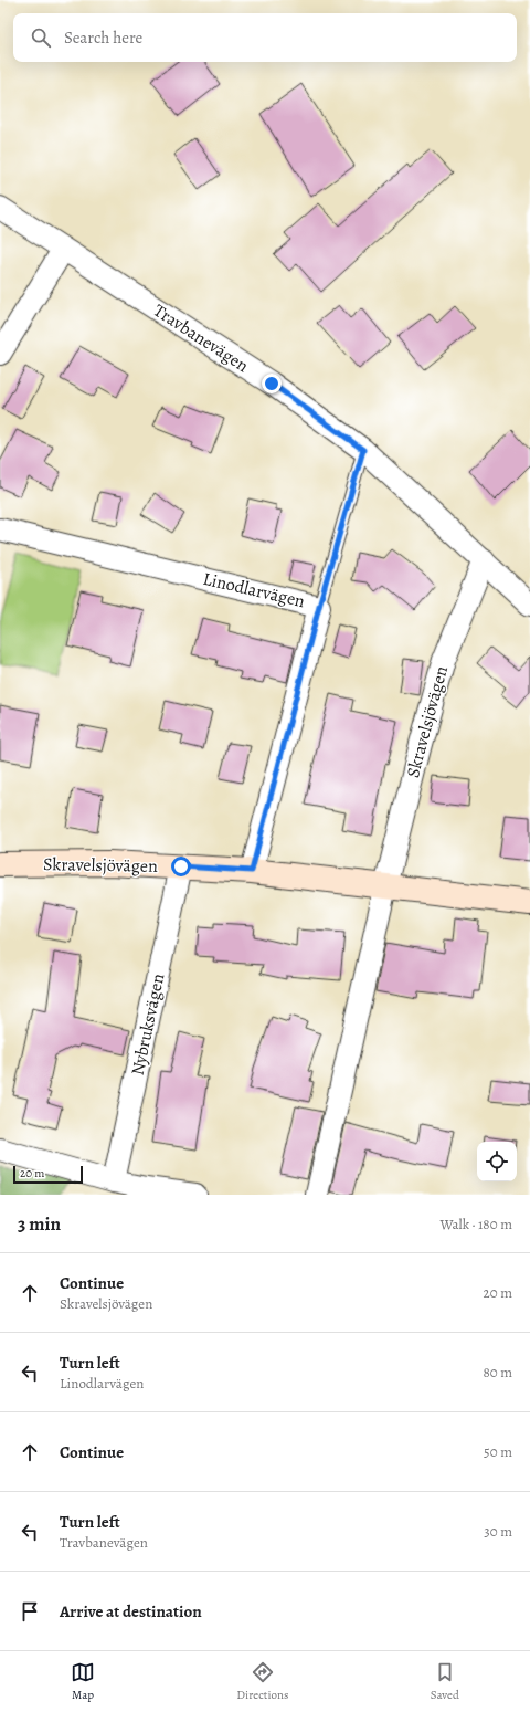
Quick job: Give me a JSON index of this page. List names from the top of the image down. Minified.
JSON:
{"streets":{"street":["Travbanevägen","Linodlarvägen","Skravelsjövägen","Nybruksvägen"]},"crossings":[["Travbanevägen","Skravelsjövägen"],["Linodlarvägen","Skravelsjövägen"],["Skravelsjövägen","Nybruksvägen"]],"scale_bar":"20 m","page":{"search":"Search here","scale":"20 m","heading":["3 min","Walk · 180 m"],"list":[["Continue","Skravelsjövägen","20 m"],["Turn left","Linodlarvägen","80 m"],["Continue","50 m"],["Turn left","Travbanevägen","30 m"],"Arrive at destination"],"nav":["Map","Directions","Saved"]}}
